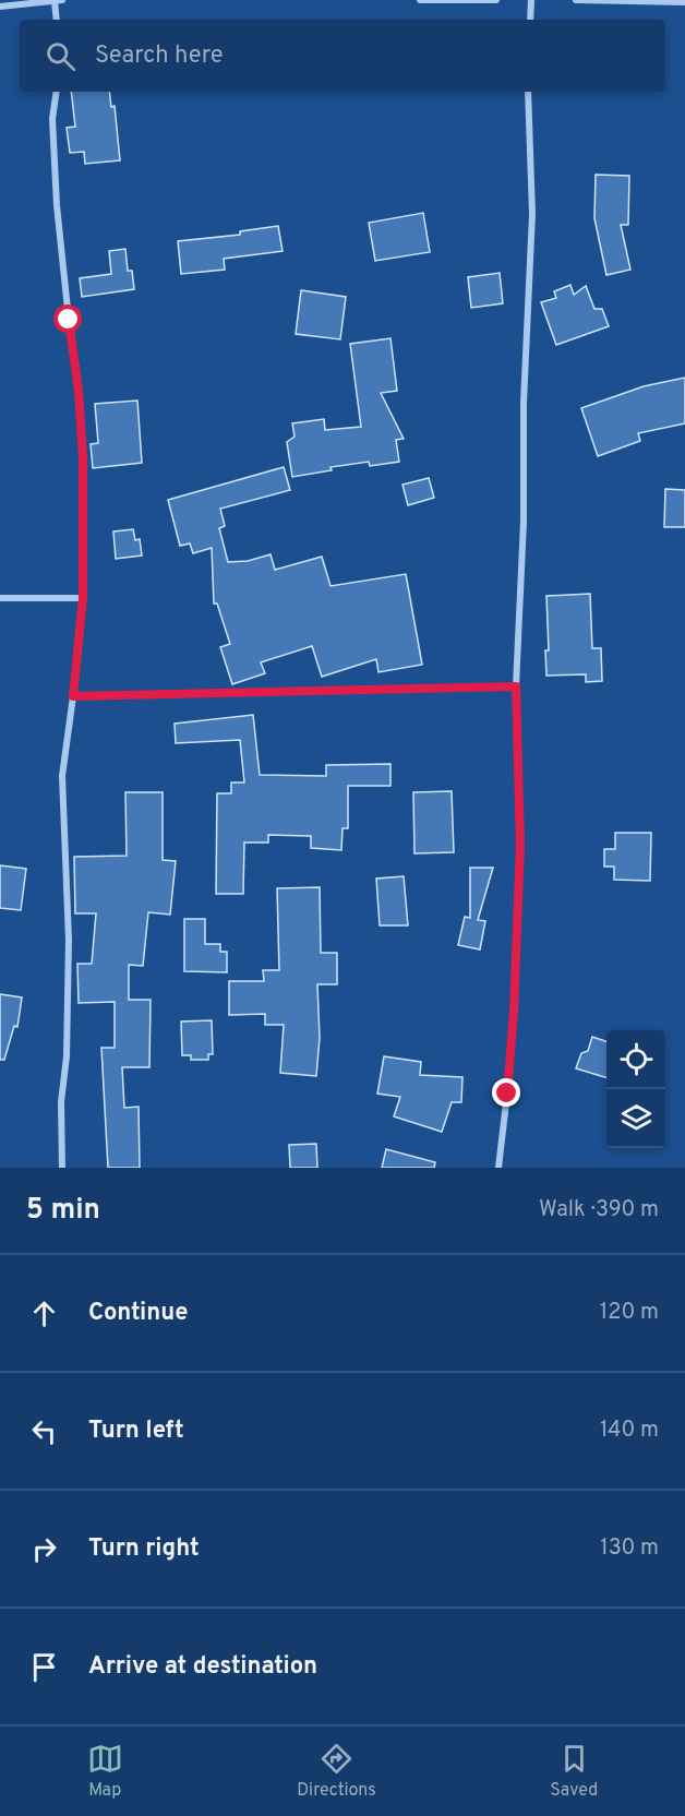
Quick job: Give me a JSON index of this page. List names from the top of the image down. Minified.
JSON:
{"page":{"search":"Search here","heading":["5 min","Walk · 390 m"],"list":[["Continue","120 m"],["Turn left","140 m"],["Turn right","130 m"],"Arrive at destination"],"nav":["Map","Directions","Saved"]}}
